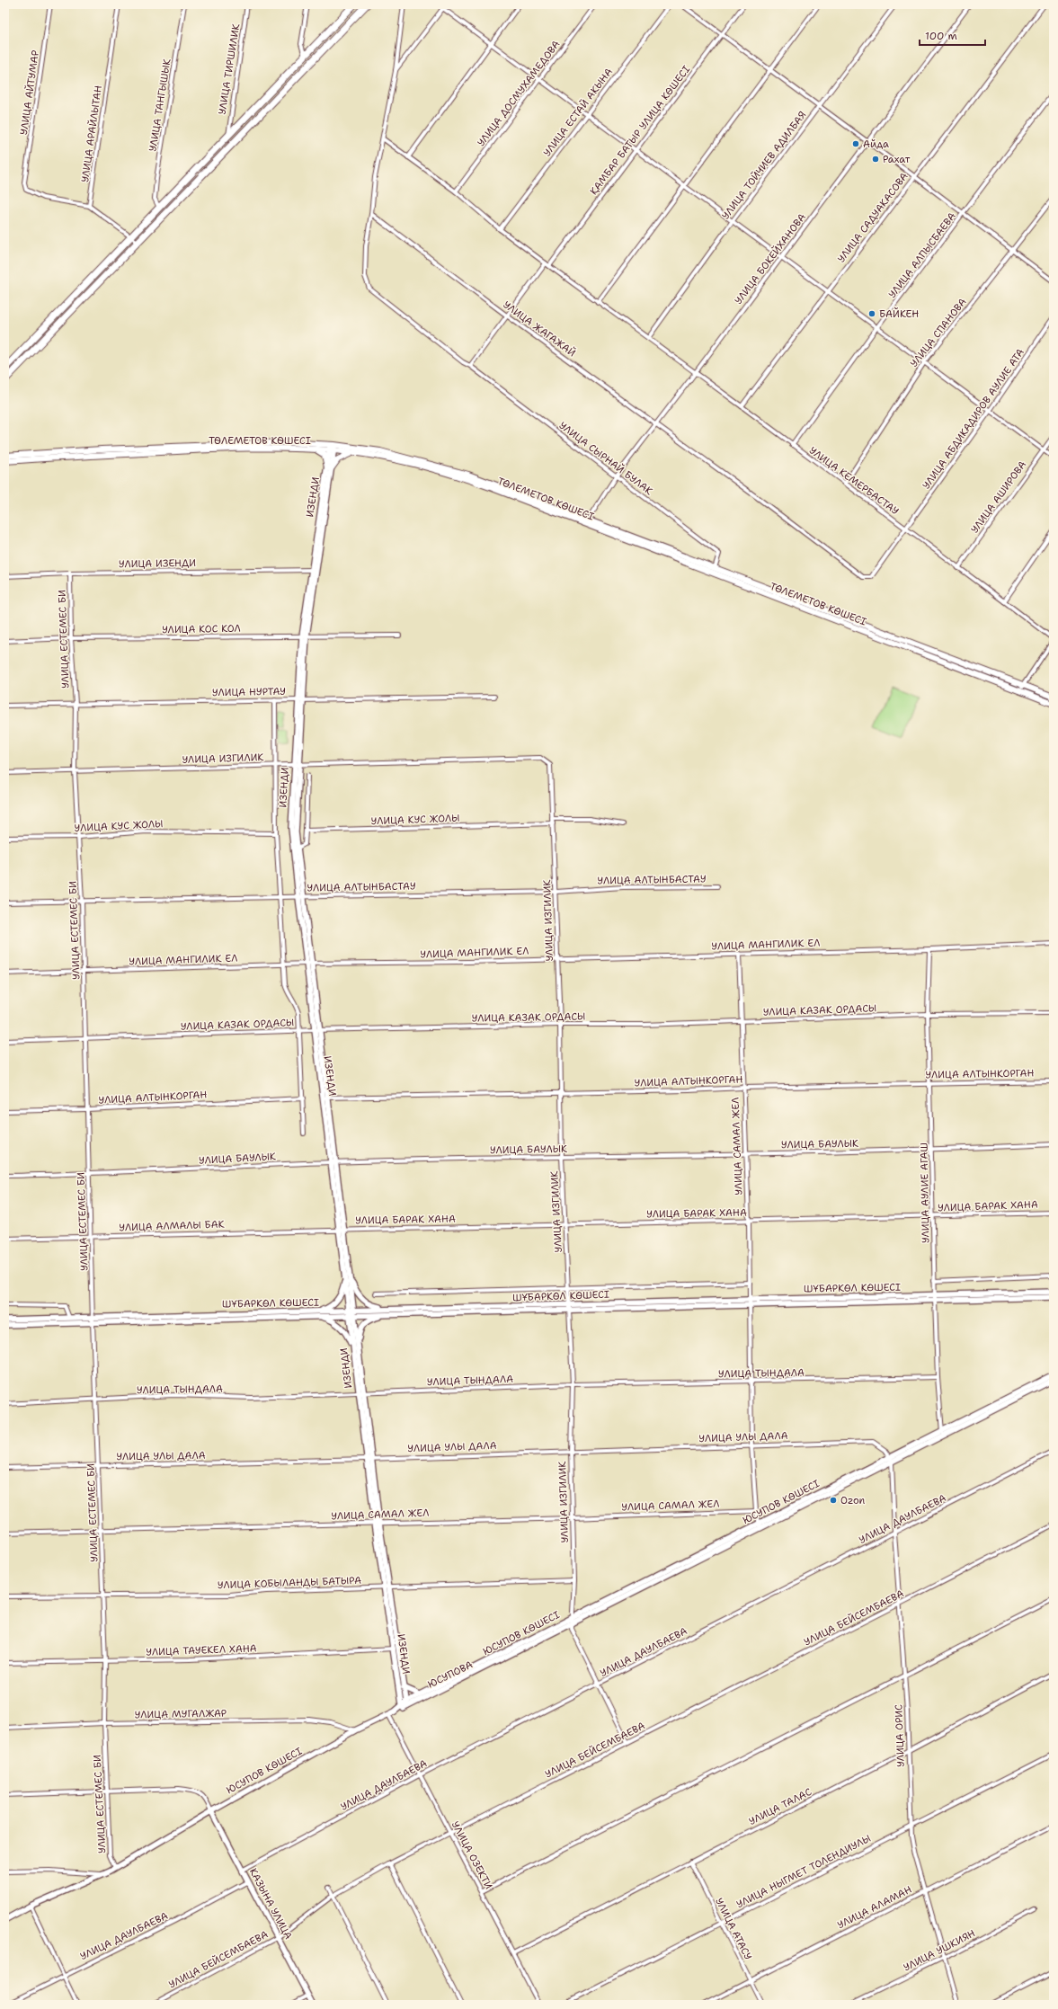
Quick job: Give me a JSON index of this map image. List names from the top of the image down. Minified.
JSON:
{"streets":{"main road":["ТӨЛЕМЕТОВ КӨШЕСІ"],"street":["УЛИЦА ТИРШИЛИК","УЛИЦА АЙТУМАР","УЛИЦА ДОСМУХАМЕДОВА","УЛИЦА ТАНГЫШЫК","УЛИЦА ЕСТАЙ АКЫНА","ҚАМБАР БАТЫР УЛИЦА КӨШЕСІ","УЛИЦА АРАЙЛЫТАН","УЛИЦА ТОЙЧИЕВ АДИЛБАЯ","УЛИЦА САДУАКАСОВА","УЛИЦА АЛПЫСБАЕВА","УЛИЦА БОКЕЙХАНОВА","УЛИЦА ЖАГАЖАЙ","УЛИЦА СПАНОВА","УЛИЦА АБДИКАДИРОВ АУЛИЕ АТА","УЛИЦА СЫРНАЙ БУЛАК","УЛИЦА КЕМЕРБАСТАУ","ИЗЕНДИ","УЛИЦА АШИРОВА","УЛИЦА ИЗЕНДИ","УЛИЦА КОС КОЛ","УЛИЦА ЕСТЕМЕС БИ","УЛИЦА НУРТАУ","УЛИЦА ИЗГИЛИК","УЛИЦА КУС ЖОЛЫ","УЛИЦА АЛТЫНБАСТАУ","УЛИЦА МАНГИЛИК ЕЛ","УЛИЦА КАЗАК ОРДАСЫ","УЛИЦА АЛТЫНКОРГАН","УЛИЦА БАУЛЫК","УЛИЦА САМАЛ ЖЕЛ","УЛИЦА АУЛИЕ АГАШ","УЛИЦА БАРАК ХАНА","УЛИЦА АЛМАЛЫ БАК","ШҰБАРКӨЛ КӨШЕСІ","УЛИЦА ТЫНДАЛА","УЛИЦА УЛЫ ДАЛА","ЮСУПОВ КӨШЕСІ","УЛИЦА ДАУЛБАЕВА","УЛИЦА КОБЫЛАНДЫ БАТЫРА","УЛИЦА БЕЙСЕМБАЕВА","УЛИЦА ТАУЕКЕЛ ХАНА","ЮСУПОВА","УЛИЦА МУГАЛЖАР","УЛИЦА ОРИС","УЛИЦА ТАЛАС","УЛИЦА ОЗЕКТИ","УЛИЦА НЫГМЕТ ТОЛЕНДИУЛЫ","КАЗЫНА УЛИЦА","УЛИЦА АЛАМАН","УЛИЦА АТАСУ","УЛИЦА УШКИЯН"]},"crossings":[["УЛИЦА АЙТУМАР","УЛИЦА АРАЙЛЫТАН"],["УЛИЦА ДОСМУХАМЕДОВА","УЛИЦА КЕМЕРБАСТАУ"],["УЛИЦА ЕСТАЙ АКЫНА","УЛИЦА КЕМЕРБАСТАУ"],["ҚАМБАР БАТЫР УЛИЦА КӨШЕСІ","УЛИЦА КЕМЕРБАСТАУ"],["УЛИЦА ТОЙЧИЕВ АДИЛБАЯ","УЛИЦА КЕМЕРБАСТАУ"],["УЛИЦА САДУАКАСОВА","УЛИЦА КЕМЕРБАСТАУ"],["УЛИЦА АЛПЫСБАЕВА","УЛИЦА КЕМЕРБАСТАУ"],["УЛИЦА БОКЕЙХАНОВА","УЛИЦА ЖАГАЖАЙ"],["УЛИЦА БОКЕЙХАНОВА","ТӨЛЕМЕТОВ КӨШЕСІ"],["УЛИЦА БОКЕЙХАНОВА","УЛИЦА СЫРНАЙ БУЛАК"],["УЛИЦА БОКЕЙХАНОВА","УЛИЦА КЕМЕРБАСТАУ"],["УЛИЦА ЖАГАЖАЙ","УЛИЦА АБДИКАДИРОВ АУЛИЕ АТА"],["УЛИЦА ЖАГАЖАЙ","УЛИЦА СЫРНАЙ БУЛАК"],["УЛИЦА ЖАГАЖАЙ","УЛИЦА КЕМЕРБАСТАУ"],["УЛИЦА СПАНОВА","УЛИЦА КЕМЕРБАСТАУ"],["УЛИЦА АБДИКАДИРОВ АУЛИЕ АТА","УЛИЦА КЕМЕРБАСТАУ"],["ТӨЛЕМЕТОВ КӨШЕСІ","УЛИЦА СЫРНАЙ БУЛАК"],["ТӨЛЕМЕТОВ КӨШЕСІ","ИЗЕНДИ"],["УЛИЦА СЫРНАЙ БУЛАК","УЛИЦА КЕМЕРБАСТАУ"],["УЛИЦА КЕМЕРБАСТАУ","УЛИЦА АШИРОВА"],["ИЗЕНДИ","УЛИЦА ИЗЕНДИ"],["ИЗЕНДИ","УЛИЦА КОС КОЛ"],["ИЗЕНДИ","УЛИЦА НУРТАУ"],["ИЗЕНДИ","УЛИЦА ИЗГИЛИК"],["ИЗЕНДИ","УЛИЦА АЛТЫНБАСТАУ"],["ИЗЕНДИ","УЛИЦА МАНГИЛИК ЕЛ"],["ИЗЕНДИ","УЛИЦА КАЗАК ОРДАСЫ"],["ИЗЕНДИ","УЛИЦА АЛТЫНКОРГАН"],["ИЗЕНДИ","УЛИЦА БАУЛЫК"],["ИЗЕНДИ","УЛИЦА САМАЛ ЖЕЛ"],["ИЗЕНДИ","УЛИЦА БАРАК ХАНА"],["ИЗЕНДИ","УЛИЦА АЛМАЛЫ БАК"],["ИЗЕНДИ","ШҰБАРКӨЛ КӨШЕСІ"],["ИЗЕНДИ","УЛИЦА ТЫНДАЛА"],["ИЗЕНДИ","УЛИЦА УЛЫ ДАЛА"],["ИЗЕНДИ","ЮСУПОВ КӨШЕСІ"],["ИЗЕНДИ","УЛИЦА КОБЫЛАНДЫ БАТЫРА"],["ИЗЕНДИ","УЛИЦА ТАУЕКЕЛ ХАНА"],["ИЗЕНДИ","ЮСУПОВА"],["УЛИЦА ИЗЕНДИ","УЛИЦА ЕСТЕМЕС БИ"],["УЛИЦА КОС КОЛ","УЛИЦА ЕСТЕМЕС БИ"],["УЛИЦА ЕСТЕМЕС БИ","УЛИЦА НУРТАУ"],["УЛИЦА ЕСТЕМЕС БИ","УЛИЦА ИЗГИЛИК"],["УЛИЦА ЕСТЕМЕС БИ","УЛИЦА КУС ЖОЛЫ"],["УЛИЦА ЕСТЕМЕС БИ","УЛИЦА АЛТЫНБАСТАУ"],["УЛИЦА ЕСТЕМЕС БИ","УЛИЦА МАНГИЛИК ЕЛ"],["УЛИЦА ЕСТЕМЕС БИ","УЛИЦА КАЗАК ОРДАСЫ"],["УЛИЦА ЕСТЕМЕС БИ","УЛИЦА АЛТЫНКОРГАН"],["УЛИЦА ЕСТЕМЕС БИ","УЛИЦА БАУЛЫК"],["УЛИЦА ЕСТЕМЕС БИ","УЛИЦА САМАЛ ЖЕЛ"],["УЛИЦА ЕСТЕМЕС БИ","УЛИЦА АЛМАЛЫ БАК"],["УЛИЦА ЕСТЕМЕС БИ","ШҰБАРКӨЛ КӨШЕСІ"],["УЛИЦА ЕСТЕМЕС БИ","УЛИЦА ТЫНДАЛА"],["УЛИЦА ЕСТЕМЕС БИ","УЛИЦА УЛЫ ДАЛА"],["УЛИЦА ЕСТЕМЕС БИ","ЮСУПОВ КӨШЕСІ"],["УЛИЦА ЕСТЕМЕС БИ","УЛИЦА КОБЫЛАНДЫ БАТЫРА"],["УЛИЦА ЕСТЕМЕС БИ","УЛИЦА ТАУЕКЕЛ ХАНА"],["УЛИЦА ЕСТЕМЕС БИ","УЛИЦА МУГАЛЖАР"],["УЛИЦА ИЗГИЛИК","УЛИЦА КУС ЖОЛЫ"],["УЛИЦА ИЗГИЛИК","УЛИЦА АЛТЫНБАСТАУ"],["УЛИЦА ИЗГИЛИК","УЛИЦА МАНГИЛИК ЕЛ"],["УЛИЦА ИЗГИЛИК","УЛИЦА КАЗАК ОРДАСЫ"],["УЛИЦА ИЗГИЛИК","УЛИЦА АЛТЫНКОРГАН"],["УЛИЦА ИЗГИЛИК","УЛИЦА БАУЛЫК"],["УЛИЦА ИЗГИЛИК","УЛИЦА САМАЛ ЖЕЛ"],["УЛИЦА ИЗГИЛИК","УЛИЦА БАРАК ХАНА"],["УЛИЦА ИЗГИЛИК","ШҰБАРКӨЛ КӨШЕСІ"],["УЛИЦА ИЗГИЛИК","УЛИЦА ТЫНДАЛА"],["УЛИЦА ИЗГИЛИК","УЛИЦА УЛЫ ДАЛА"],["УЛИЦА ИЗГИЛИК","ЮСУПОВ КӨШЕСІ"],["УЛИЦА ИЗГИЛИК","УЛИЦА КОБЫЛАНДЫ БАТЫРА"],["УЛИЦА ИЗГИЛИК","ЮСУПОВА"],["УЛИЦА МАНГИЛИК ЕЛ","УЛИЦА САМАЛ ЖЕЛ"],["УЛИЦА МАНГИЛИК ЕЛ","УЛИЦА АУЛИЕ АГАШ"],["УЛИЦА КАЗАК ОРДАСЫ","УЛИЦА САМАЛ ЖЕЛ"],["УЛИЦА КАЗАК ОРДАСЫ","УЛИЦА АУЛИЕ АГАШ"],["УЛИЦА АЛТЫНКОРГАН","УЛИЦА САМАЛ ЖЕЛ"],["УЛИЦА АЛТЫНКОРГАН","УЛИЦА АУЛИЕ АГАШ"],["УЛИЦА БАУЛЫК","УЛИЦА САМАЛ ЖЕЛ"],["УЛИЦА БАУЛЫК","УЛИЦА АУЛИЕ АГАШ"],["УЛИЦА САМАЛ ЖЕЛ","УЛИЦА БАРАК ХАНА"],["УЛИЦА САМАЛ ЖЕЛ","ШҰБАРКӨЛ КӨШЕСІ"],["УЛИЦА САМАЛ ЖЕЛ","УЛИЦА ТЫНДАЛА"],["УЛИЦА САМАЛ ЖЕЛ","УЛИЦА УЛЫ ДАЛА"],["УЛИЦА САМАЛ ЖЕЛ","ЮСУПОВ КӨШЕСІ"],["УЛИЦА АУЛИЕ АГАШ","УЛИЦА БАРАК ХАНА"],["УЛИЦА АУЛИЕ АГАШ","ШҰБАРКӨЛ КӨШЕСІ"],["УЛИЦА АУЛИЕ АГАШ","УЛИЦА ТЫНДАЛА"],["УЛИЦА АУЛИЕ АГАШ","ЮСУПОВ КӨШЕСІ"],["УЛИЦА БАРАК ХАНА","УЛИЦА АЛМАЛЫ БАК"],["УЛИЦА УЛЫ ДАЛА","ЮСУПОВ КӨШЕСІ"],["УЛИЦА УЛЫ ДАЛА","УЛИЦА ОРИС"],["ЮСУПОВ КӨШЕСІ","ЮСУПОВА"],["ЮСУПОВ КӨШЕСІ","УЛИЦА МУГАЛЖАР"],["ЮСУПОВ КӨШЕСІ","УЛИЦА ОРИС"],["ЮСУПОВ КӨШЕСІ","УЛИЦА ОЗЕКТИ"],["ЮСУПОВ КӨШЕСІ","КАЗЫНА УЛИЦА"],["УЛИЦА ДАУЛБАЕВА","УЛИЦА ОРИС"],["УЛИЦА ДАУЛБАЕВА","УЛИЦА ОЗЕКТИ"],["УЛИЦА ДАУЛБАЕВА","КАЗЫНА УЛИЦА"],["УЛИЦА БЕЙСЕМБАЕВА","УЛИЦА ОРИС"],["УЛИЦА БЕЙСЕМБАЕВА","УЛИЦА ОЗЕКТИ"],["УЛИЦА БЕЙСЕМБАЕВА","КАЗЫНА УЛИЦА"],["УЛИЦА ОРИС","УЛИЦА ТАЛАС"],["УЛИЦА ОРИС","УЛИЦА НЫГМЕТ ТОЛЕНДИУЛЫ"],["УЛИЦА ОРИС","УЛИЦА АЛАМАН"],["УЛИЦА ОРИС","УЛИЦА УШКИЯН"],["УЛИЦА ТАЛАС","УЛИЦА ОЗЕКТИ"],["УЛИЦА ТАЛАС","УЛИЦА АТАСУ"],["УЛИЦА НЫГМЕТ ТОЛЕНДИУЛЫ","УЛИЦА АТАСУ"],["УЛИЦА АЛАМАН","УЛИЦА АТАСУ"]],"places":["Айда","Рахат","БАЙКЕН","Ozon"],"scale_bar":"100 m"}
